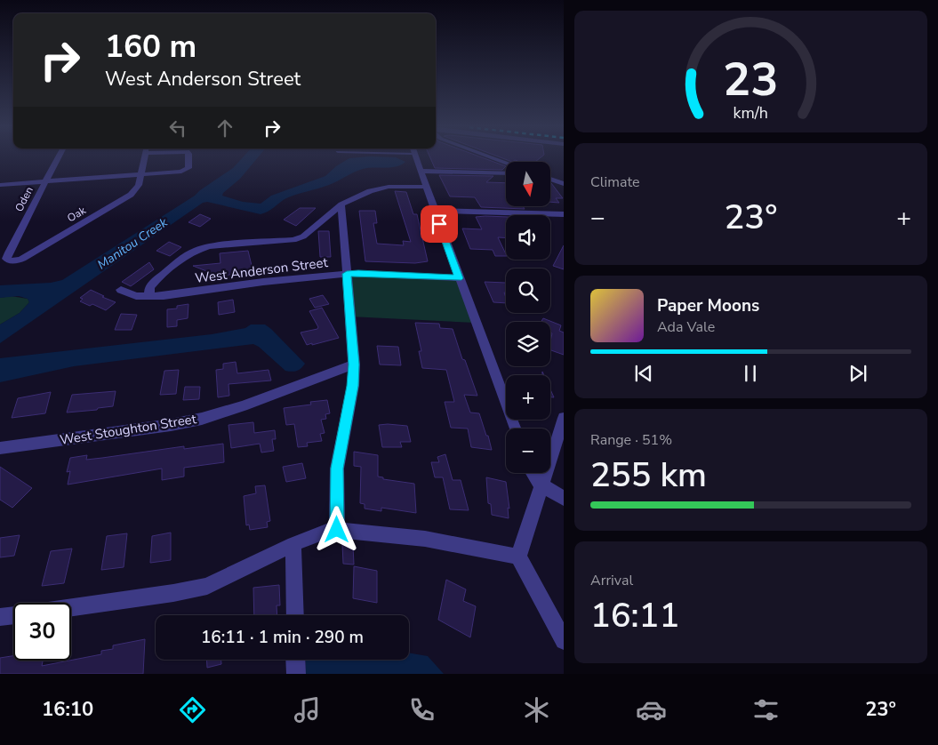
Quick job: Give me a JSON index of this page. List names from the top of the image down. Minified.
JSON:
{"streets":{"street":["Oden","Oak","West Anderson Street","West Stoughton Street"]},"crossings":[["Oden","Oak"]],"water":["Manitou Creek"],"north":"bottom","page":{"turn":["160 m","West Anderson Street"],"tile":["Climate",["Range · 51%","255 km"],["Arrival","16:11"]],"map_buttons":["+","−"],"heat":["−","23°","+"],"song":["Paper Moons","Ada Vale"],"limit":"30","trip":"16:11 · 1 min · 290 m","tabs":["16:10","23°"],"gauge":["23","km/h"]}}
